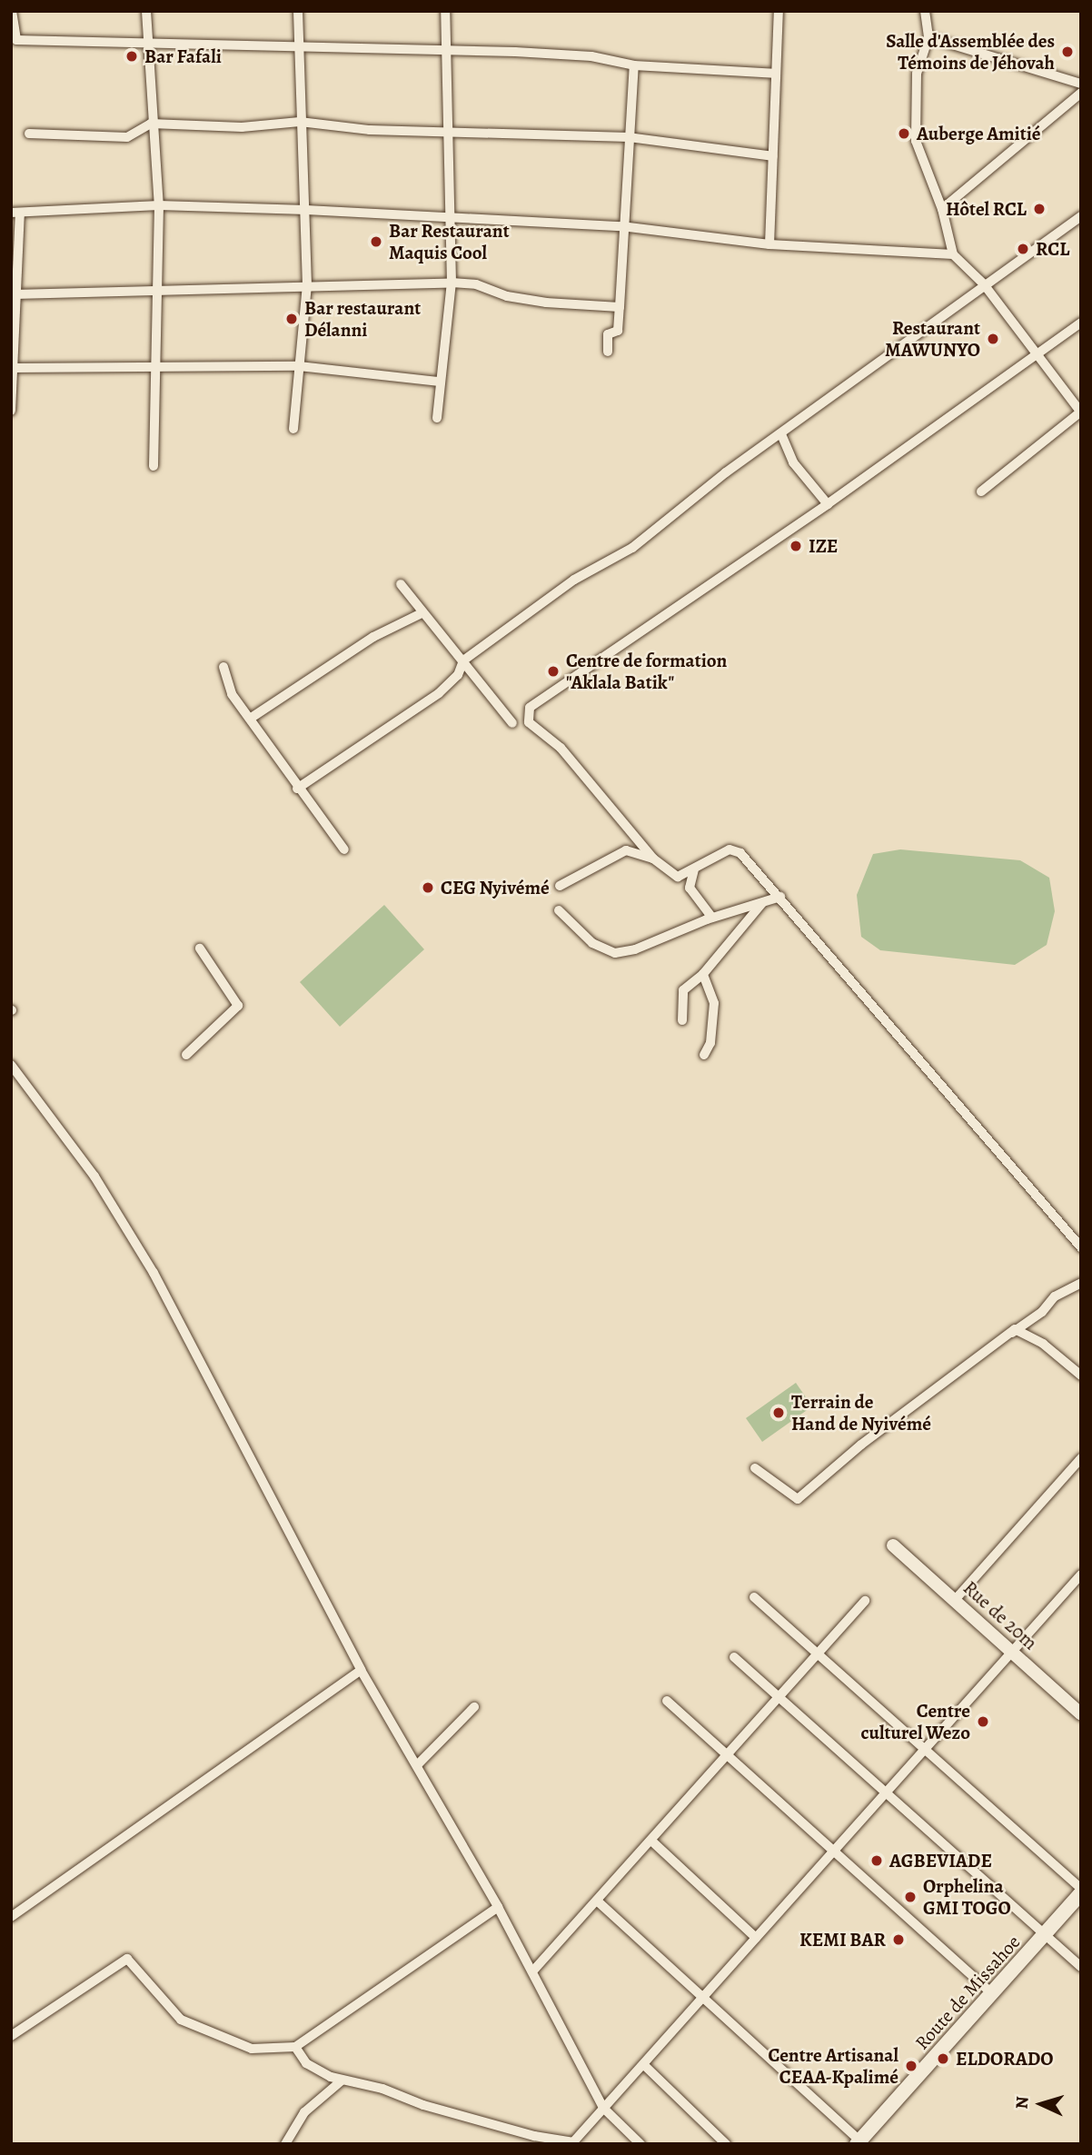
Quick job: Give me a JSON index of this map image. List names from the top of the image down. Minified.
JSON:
{"streets":{"main road":["Route de Missahoe"],"street":["Rue de 20m"]},"places":["Salle d'Assemblée des Témoins de Jéhovah","Bar Fafali","Auberge Amitié","Hôtel RCL","Bar Restaurant Maquis Cool","RCL","Bar restaurant Délanni","Restaurant MAWUNYO","IZE","Centre de formation \"Aklala Batik\"","CEG Nyivémé","Terrain de Hand de Nyivémé","Centre culturel Wezo","AGBEVIADE","Orphelina GMI TOGO","KEMI BAR","ELDORADO","Centre Artisanal CEAA-Kpalimé"],"north":"left"}
